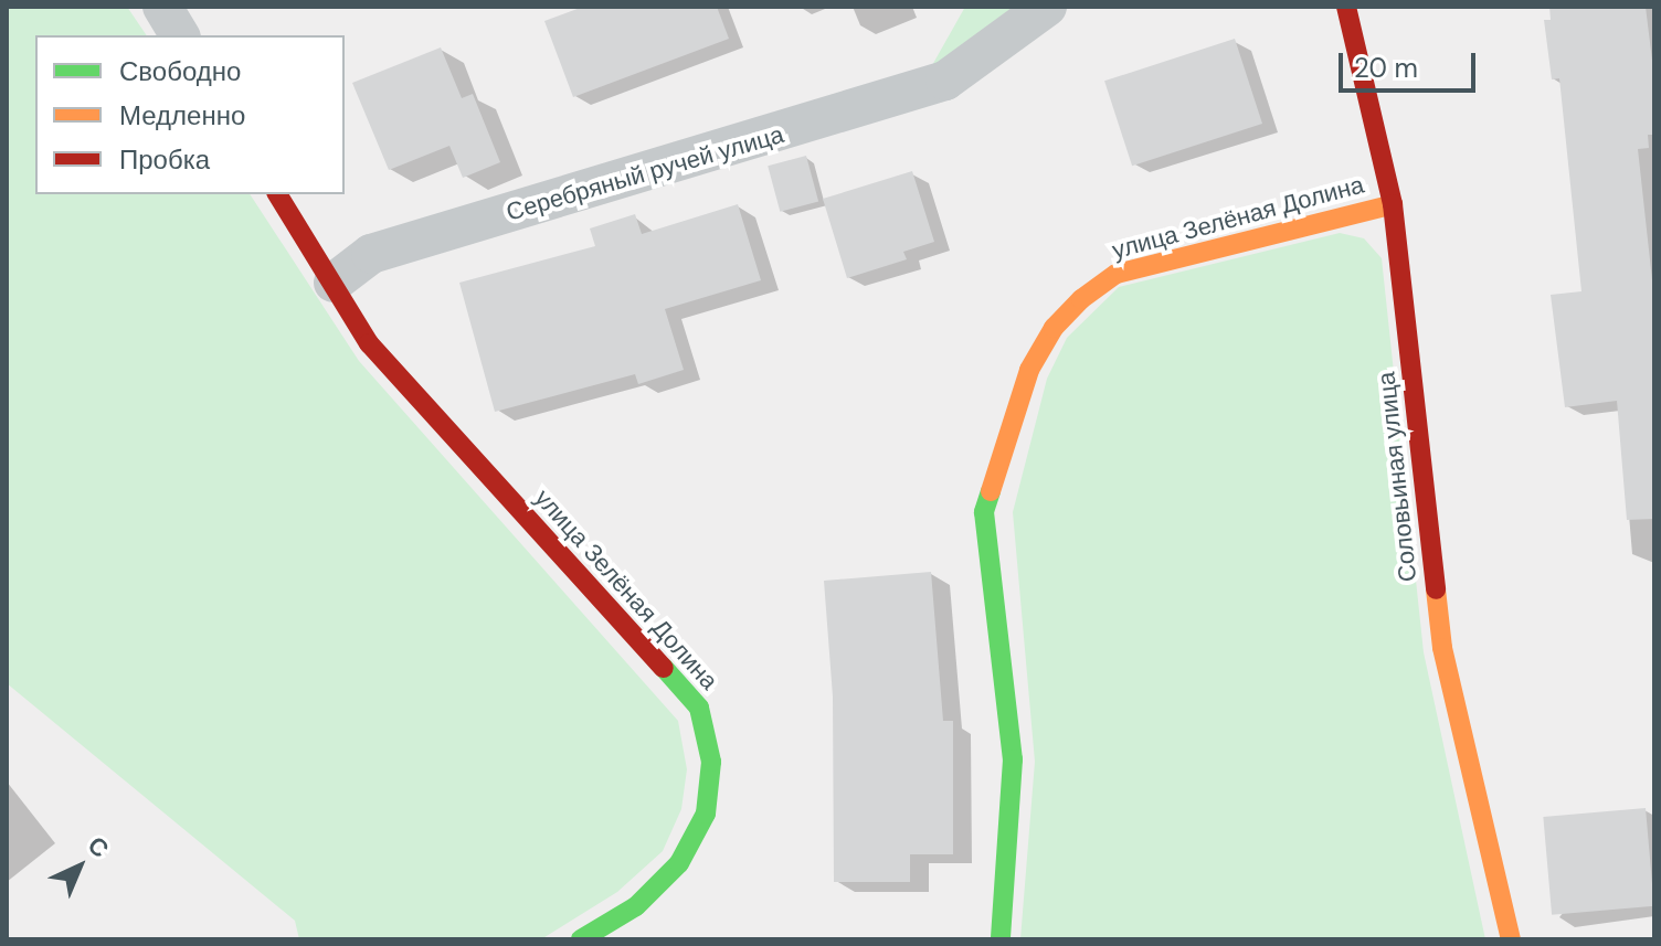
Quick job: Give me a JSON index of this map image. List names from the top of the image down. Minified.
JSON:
{"streets":{"street":["Серебряный ручей улица","улица Зелёная Долина","Соловьиная улица"]},"crossings":[["Серебряный ручей улица","улица Зелёная Долина"],["улица Зелёная Долина","Соловьиная улица"]],"legend":["Свободно","Медленно","Пробка"],"scale_bar":"20 m","north":"top right"}
